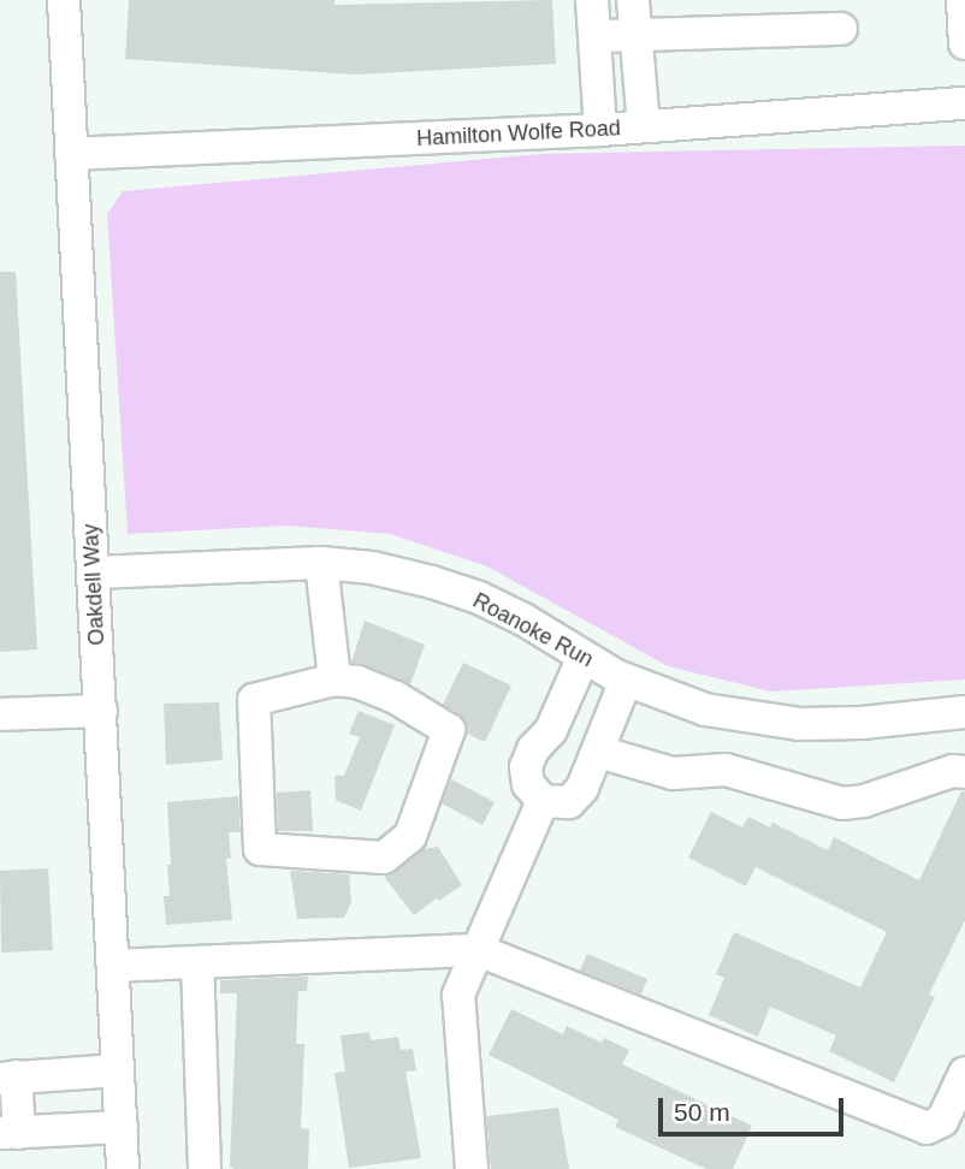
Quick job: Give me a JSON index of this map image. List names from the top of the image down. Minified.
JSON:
{"streets":{"street":["Hamilton Wolfe Road","Oakdell Way","Roanoke Run"]},"crossings":[["Hamilton Wolfe Road","Oakdell Way"],["Oakdell Way","Roanoke Run"]],"scale_bar":"50 m"}
